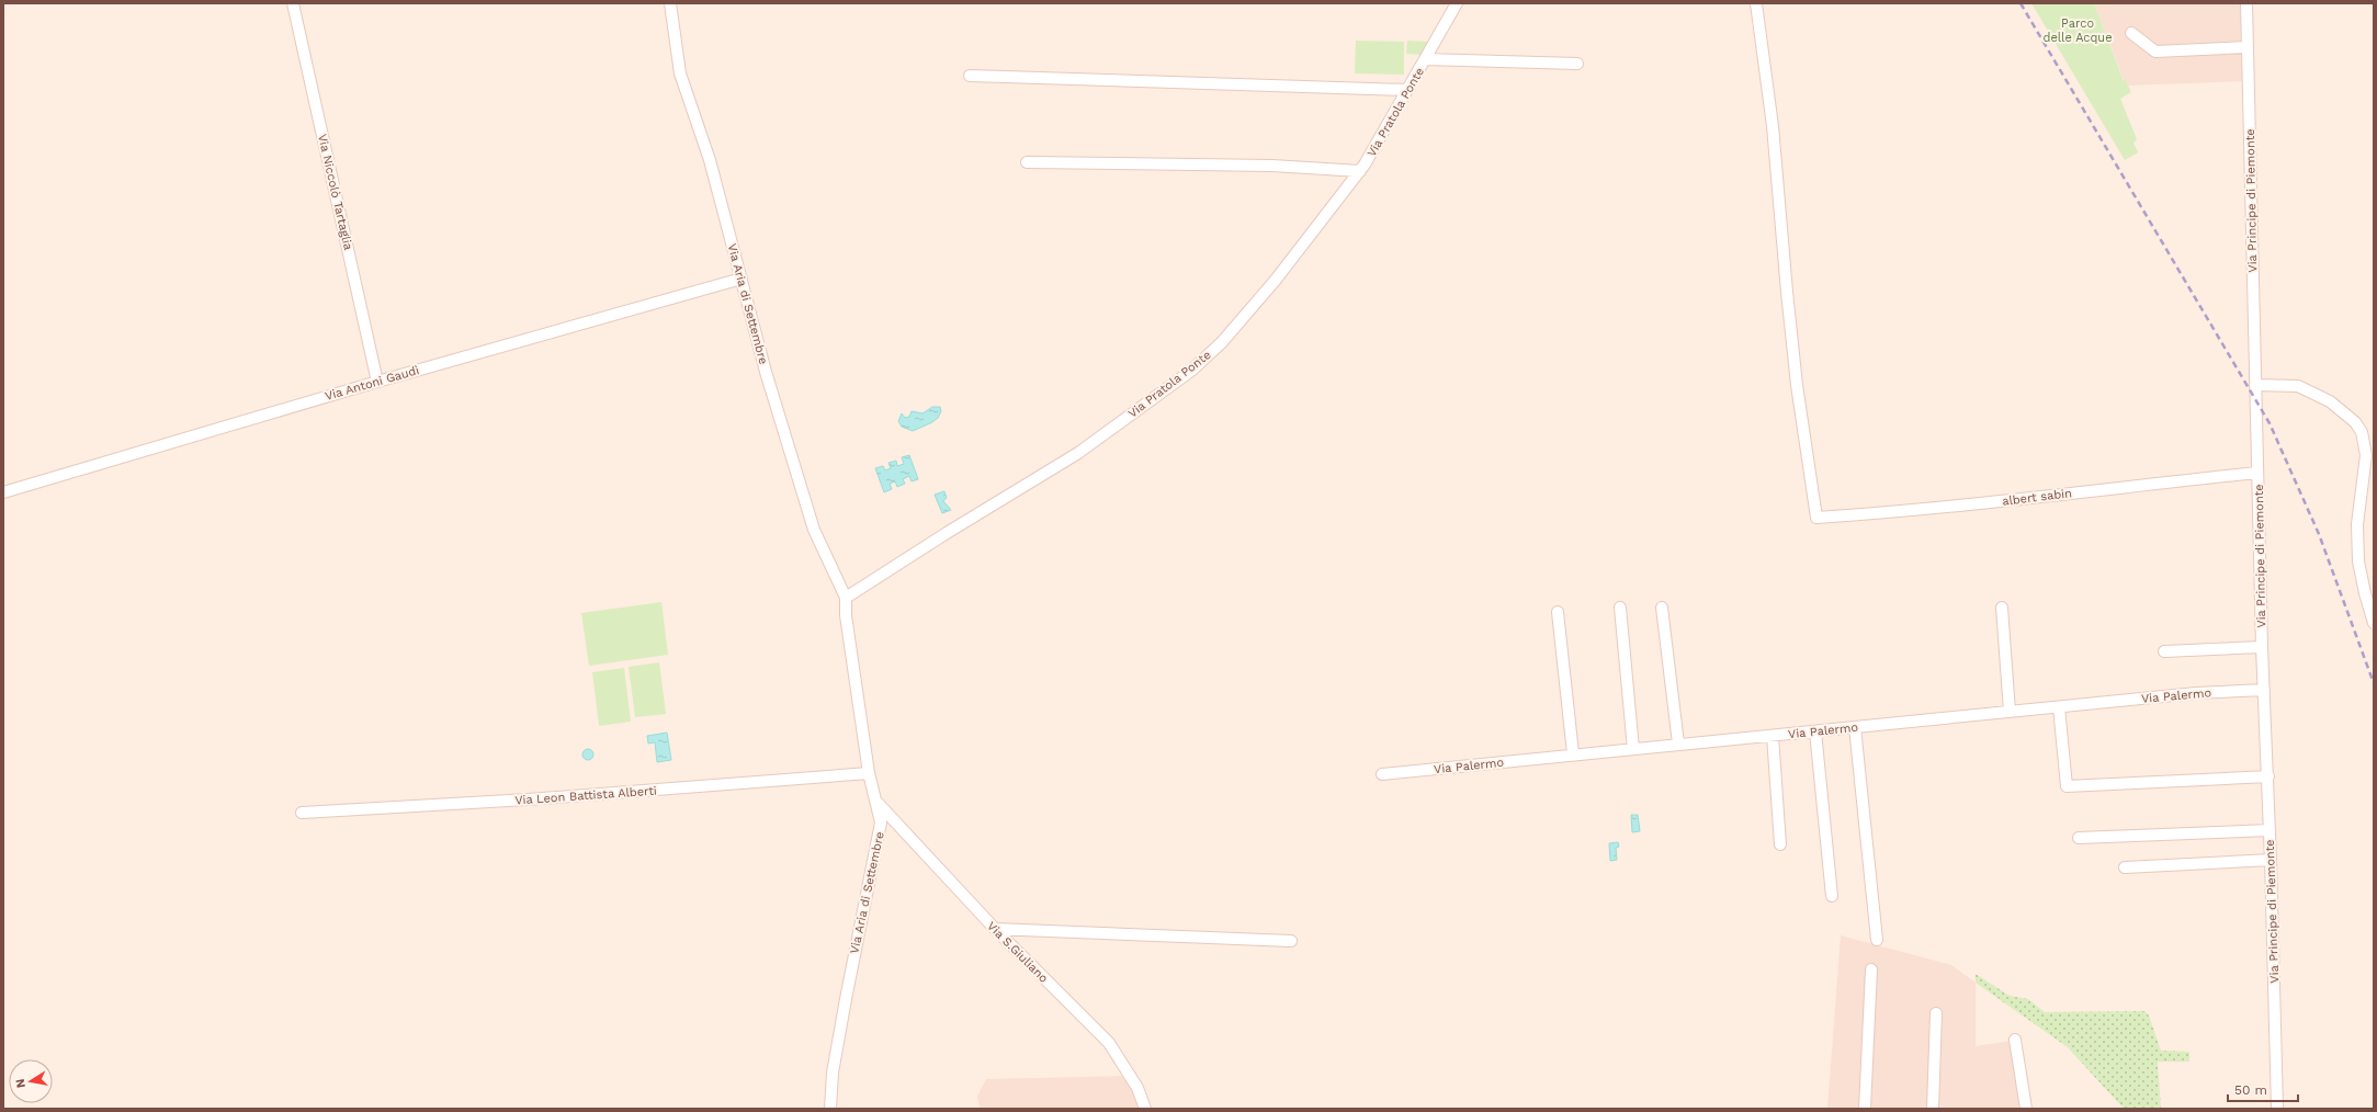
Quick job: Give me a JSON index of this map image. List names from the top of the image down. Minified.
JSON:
{"streets":{"street":["Via Pratola Ponte","Via Niccolò Tartaglia","Via Principe di Piemonte","Via Aria di Settembre","Via Antoni Gaudì","albert sabin","Via Palermo","Via Leon Battista Alberti","Via S.Giuliano"]},"crossings":[["Via Pratola Ponte","Via Aria di Settembre"],["Via Niccolò Tartaglia","Via Antoni Gaudì"],["Via Principe di Piemonte","albert sabin"],["Via Principe di Piemonte","Via Palermo"],["Via Aria di Settembre","Via Antoni Gaudì"],["Via Aria di Settembre","Via Leon Battista Alberti"],["Via Aria di Settembre","Via S.Giuliano"]],"parks":["Parco delle Acque"],"scale_bar":"50 m","north":"left"}
